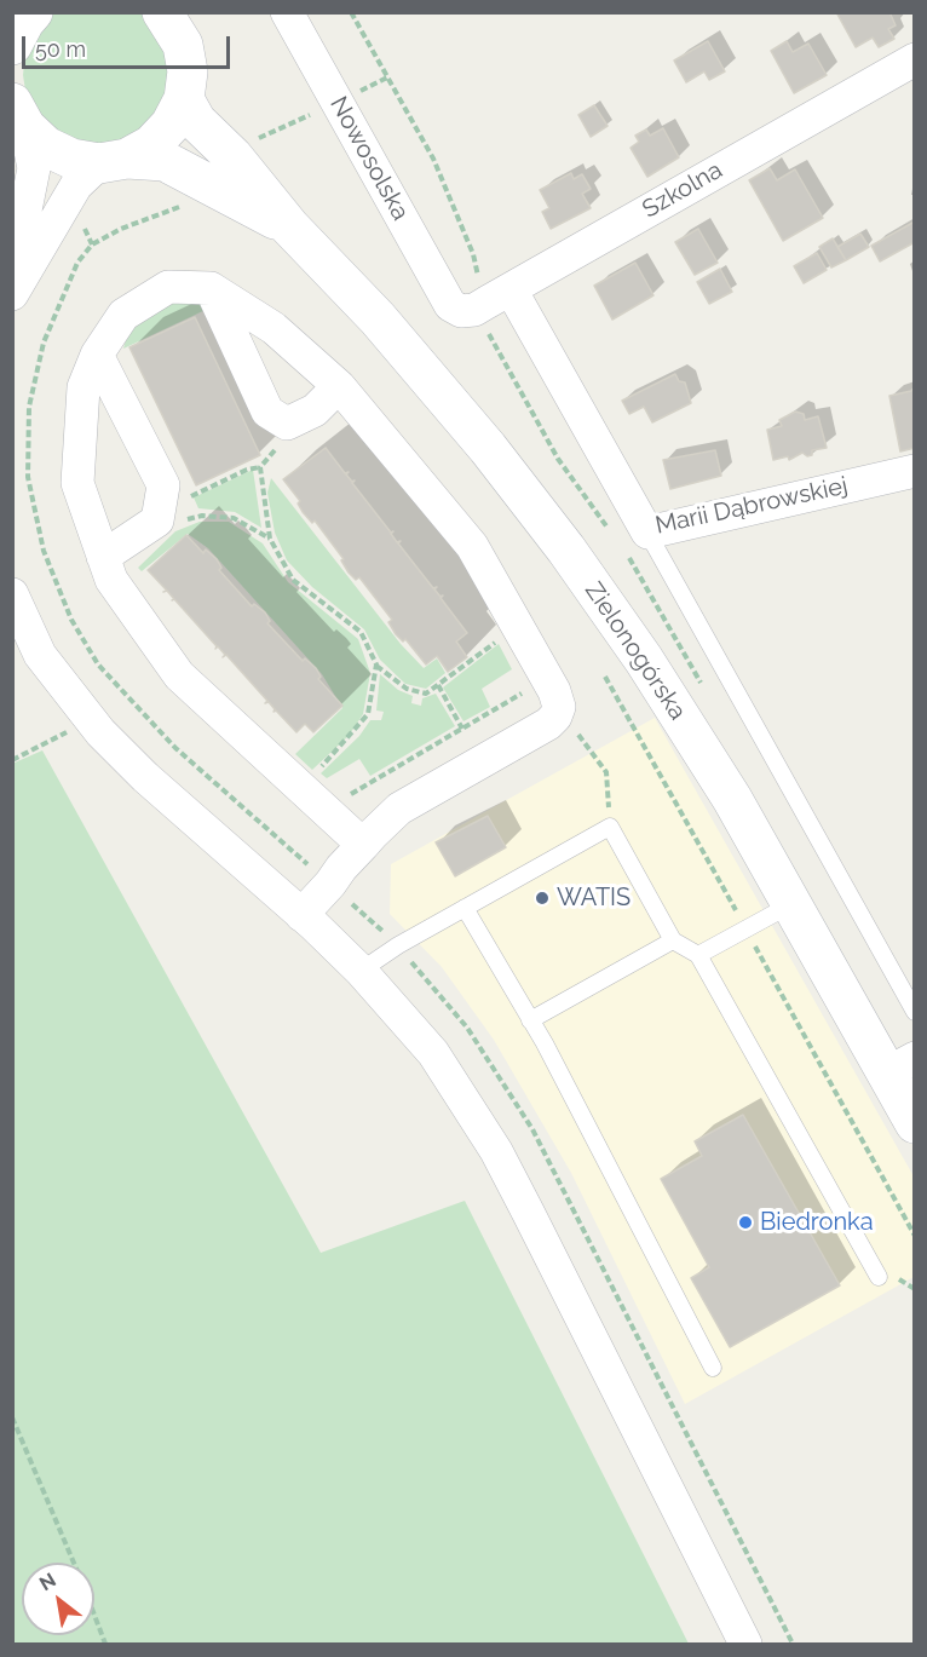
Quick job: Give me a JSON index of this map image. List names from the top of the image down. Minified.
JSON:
{"streets":{"street":["Nowosolska","Szkolna","Marii Dąbrowskiej","Zielonogórska"]},"crossings":[["Nowosolska","Szkolna"],["Szkolna","Marii Dąbrowskiej"]],"places":["WATIS","Biedronka"],"scale_bar":"50 m","north":"top left"}
